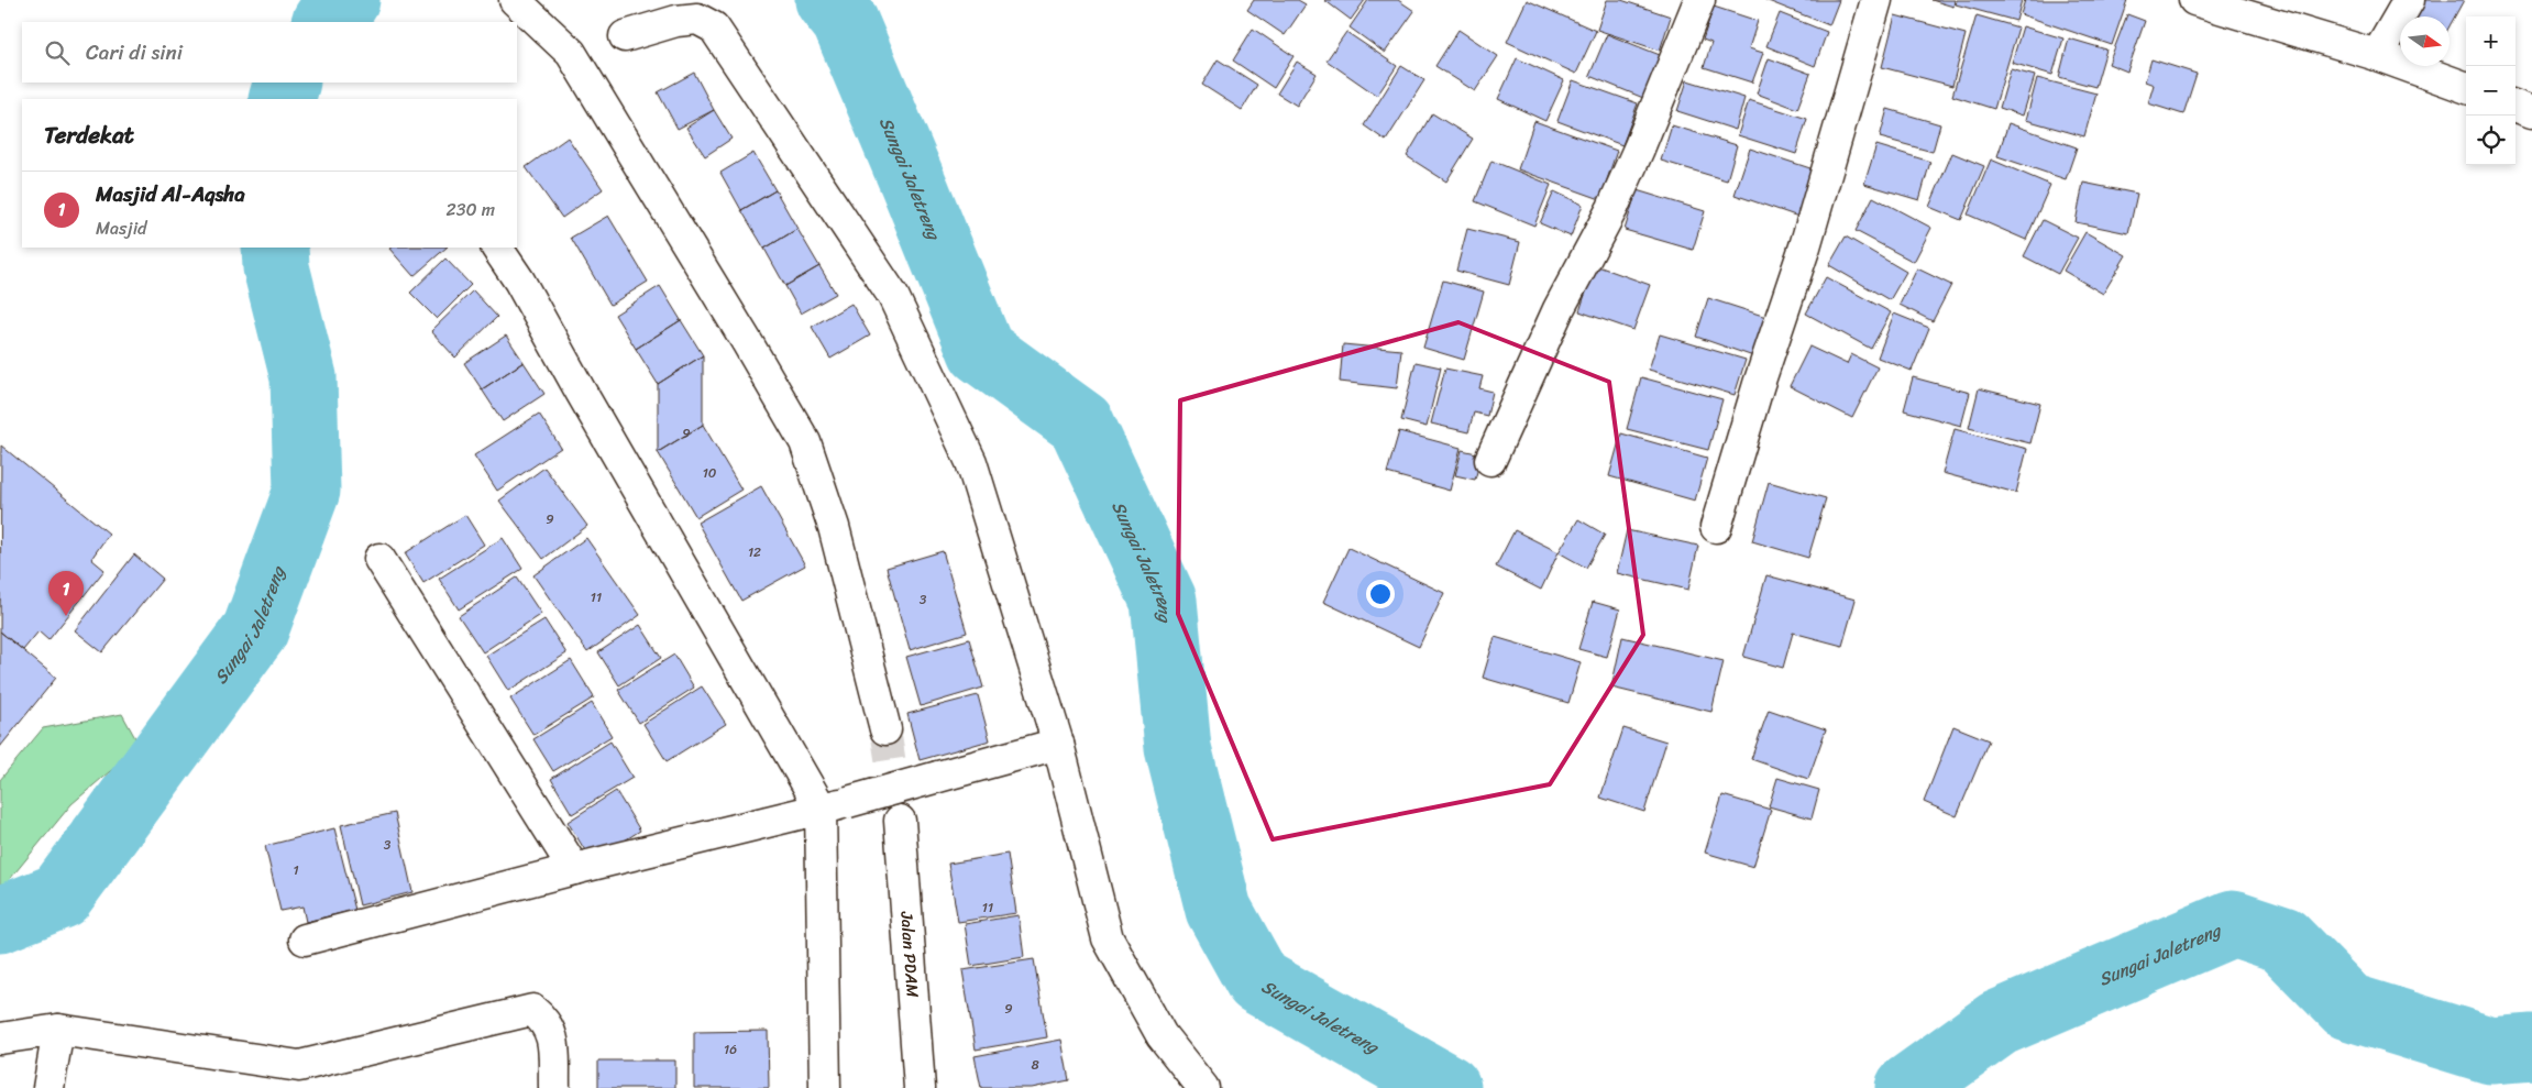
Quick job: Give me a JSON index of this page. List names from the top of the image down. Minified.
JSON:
{"streets":{"street":["Jalan PDAM"]},"water":["Sungai Jaletreng"],"house_numbers":["9","10","9","12","11","3","3","1","11","9","16","8"],"north":"right","page":{"map_buttons":["+","−"],"search":"Cari di sini","heading":"Terdekat","list":[{"mark":"1","name":"Masjid Al-Aqsha","note":"Masjid","value":"230 m"}],"pins":"1"}}
